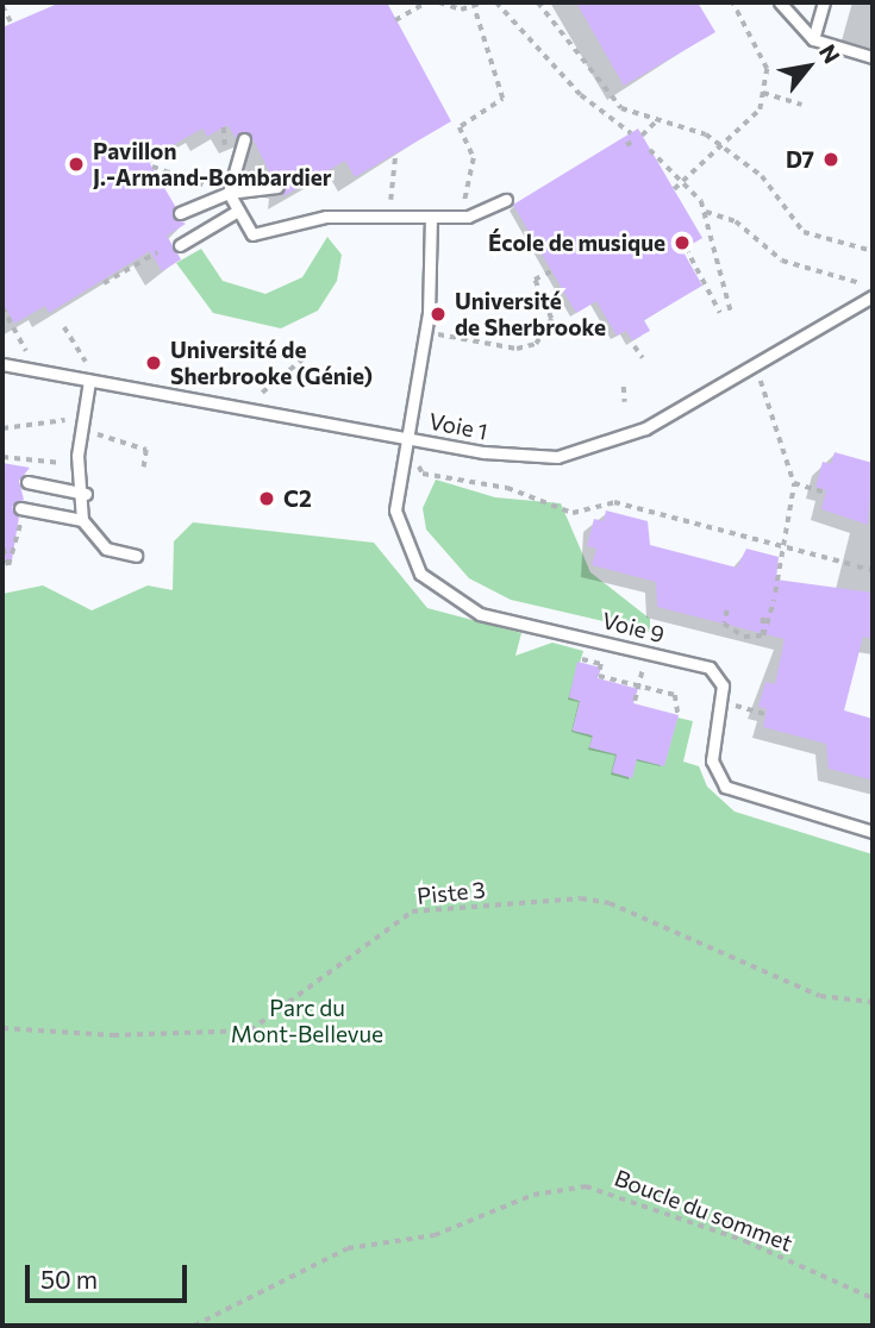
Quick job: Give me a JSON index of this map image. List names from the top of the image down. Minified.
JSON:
{"streets":{"lane":["Voie 1","Voie 9"],"path":["Piste 3","Boucle du sommet"]},"crossings":[["Voie 1","Voie 9"]],"parks":["Parc du Mont-Bellevue"],"places":["D7","Pavillon J.-Armand-Bombardier","École de musique","Université de Sherbrooke","Université de Sherbrooke (Génie)","C2"],"scale_bar":"50 m","north":"top right"}
